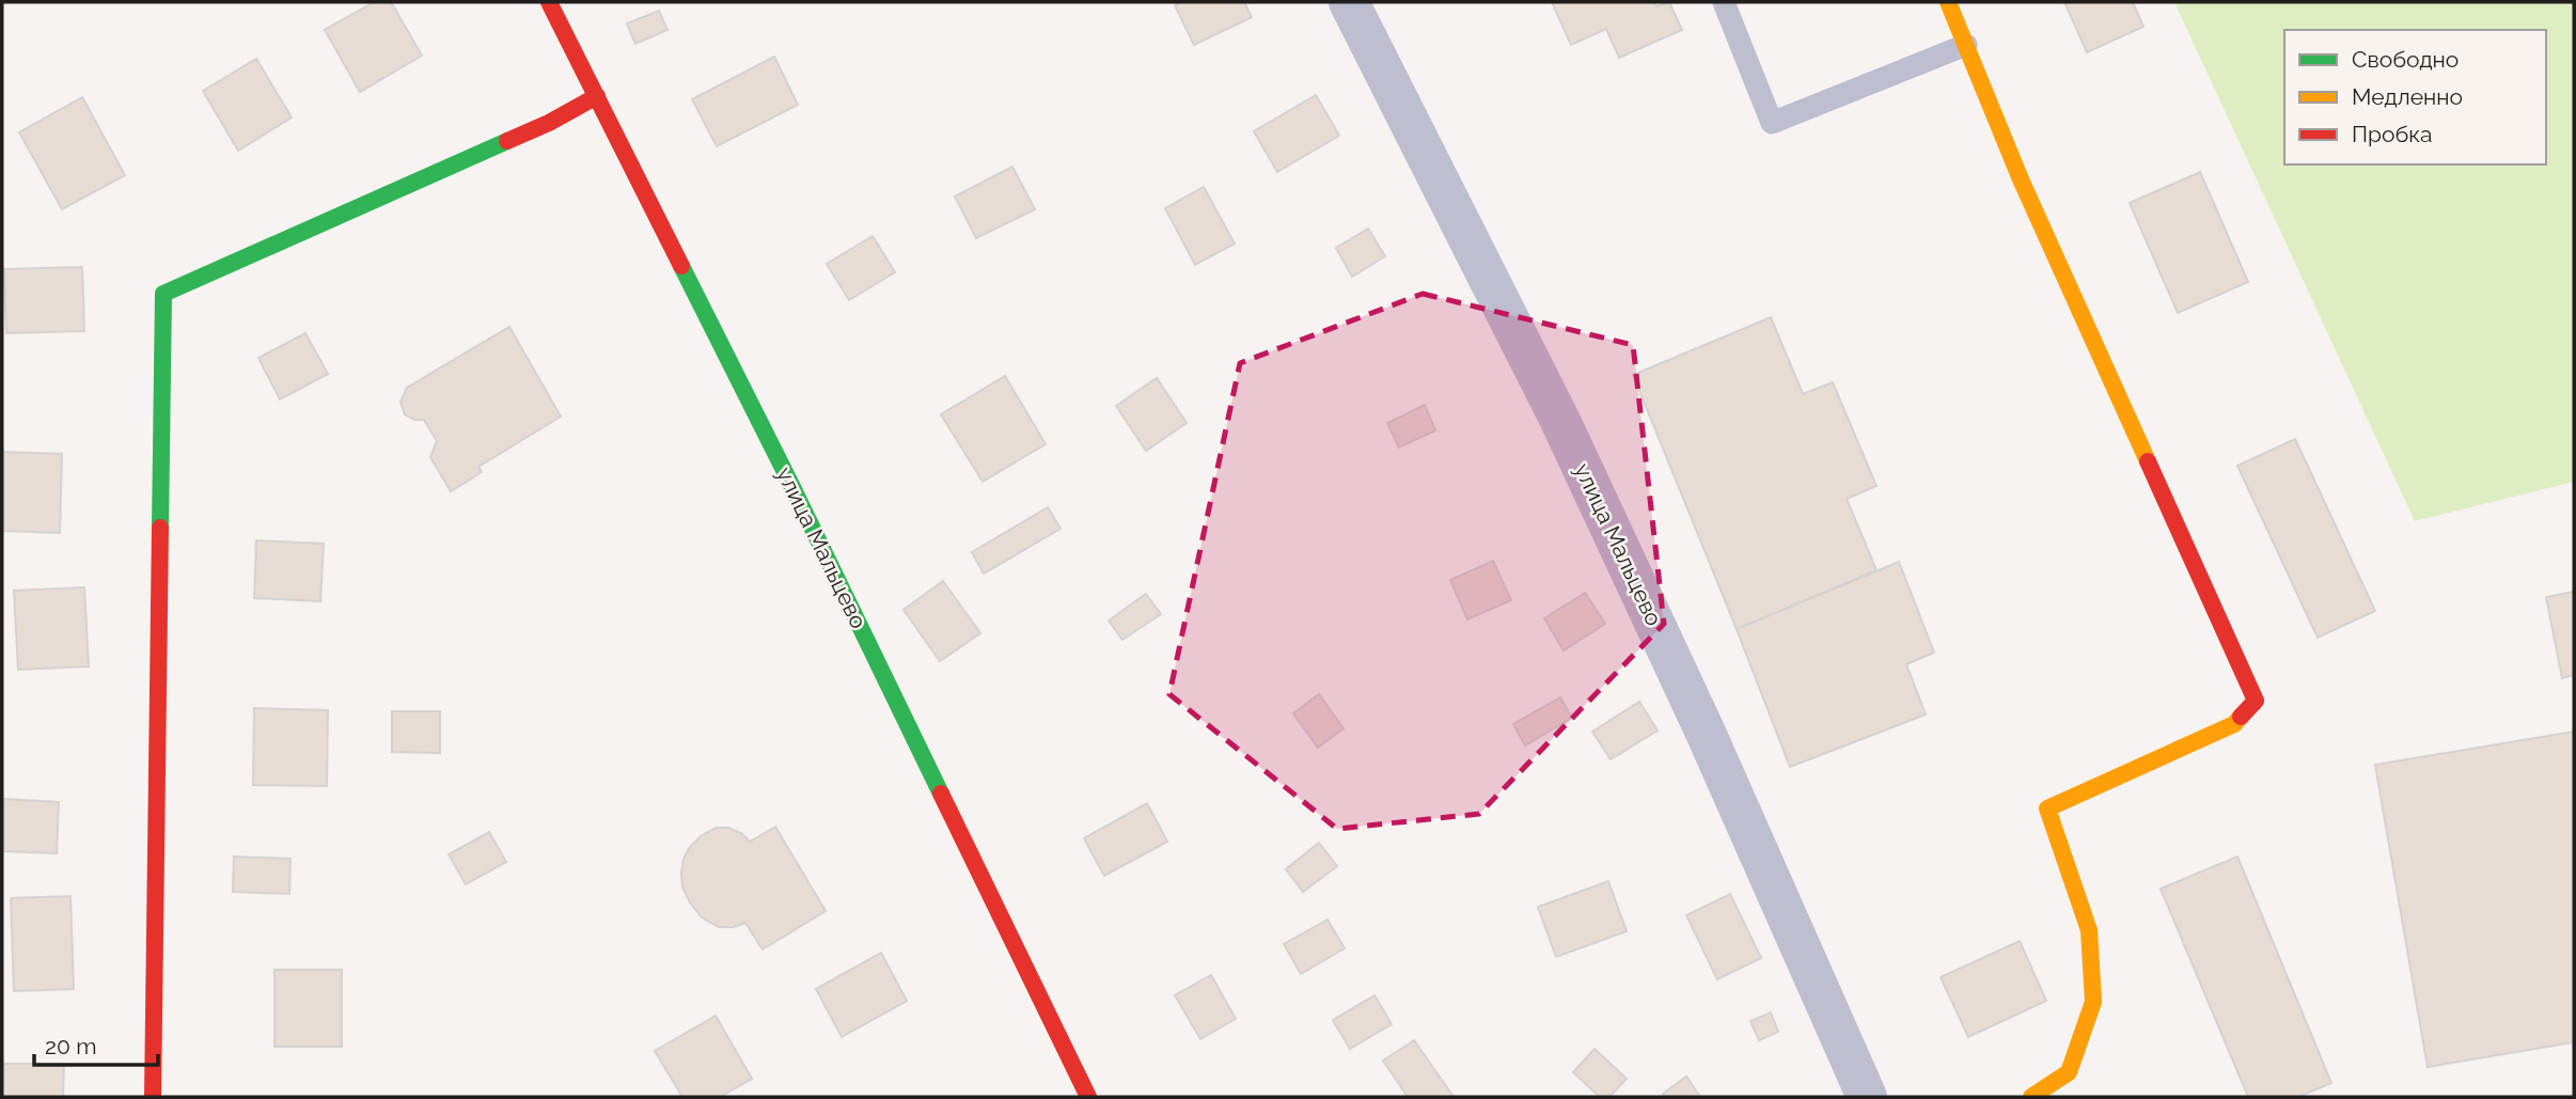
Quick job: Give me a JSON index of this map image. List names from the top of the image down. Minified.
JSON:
{"streets":{"street":["улица Мальцево"]},"legend":["Свободно","Медленно","Пробка"],"scale_bar":"20 m"}
